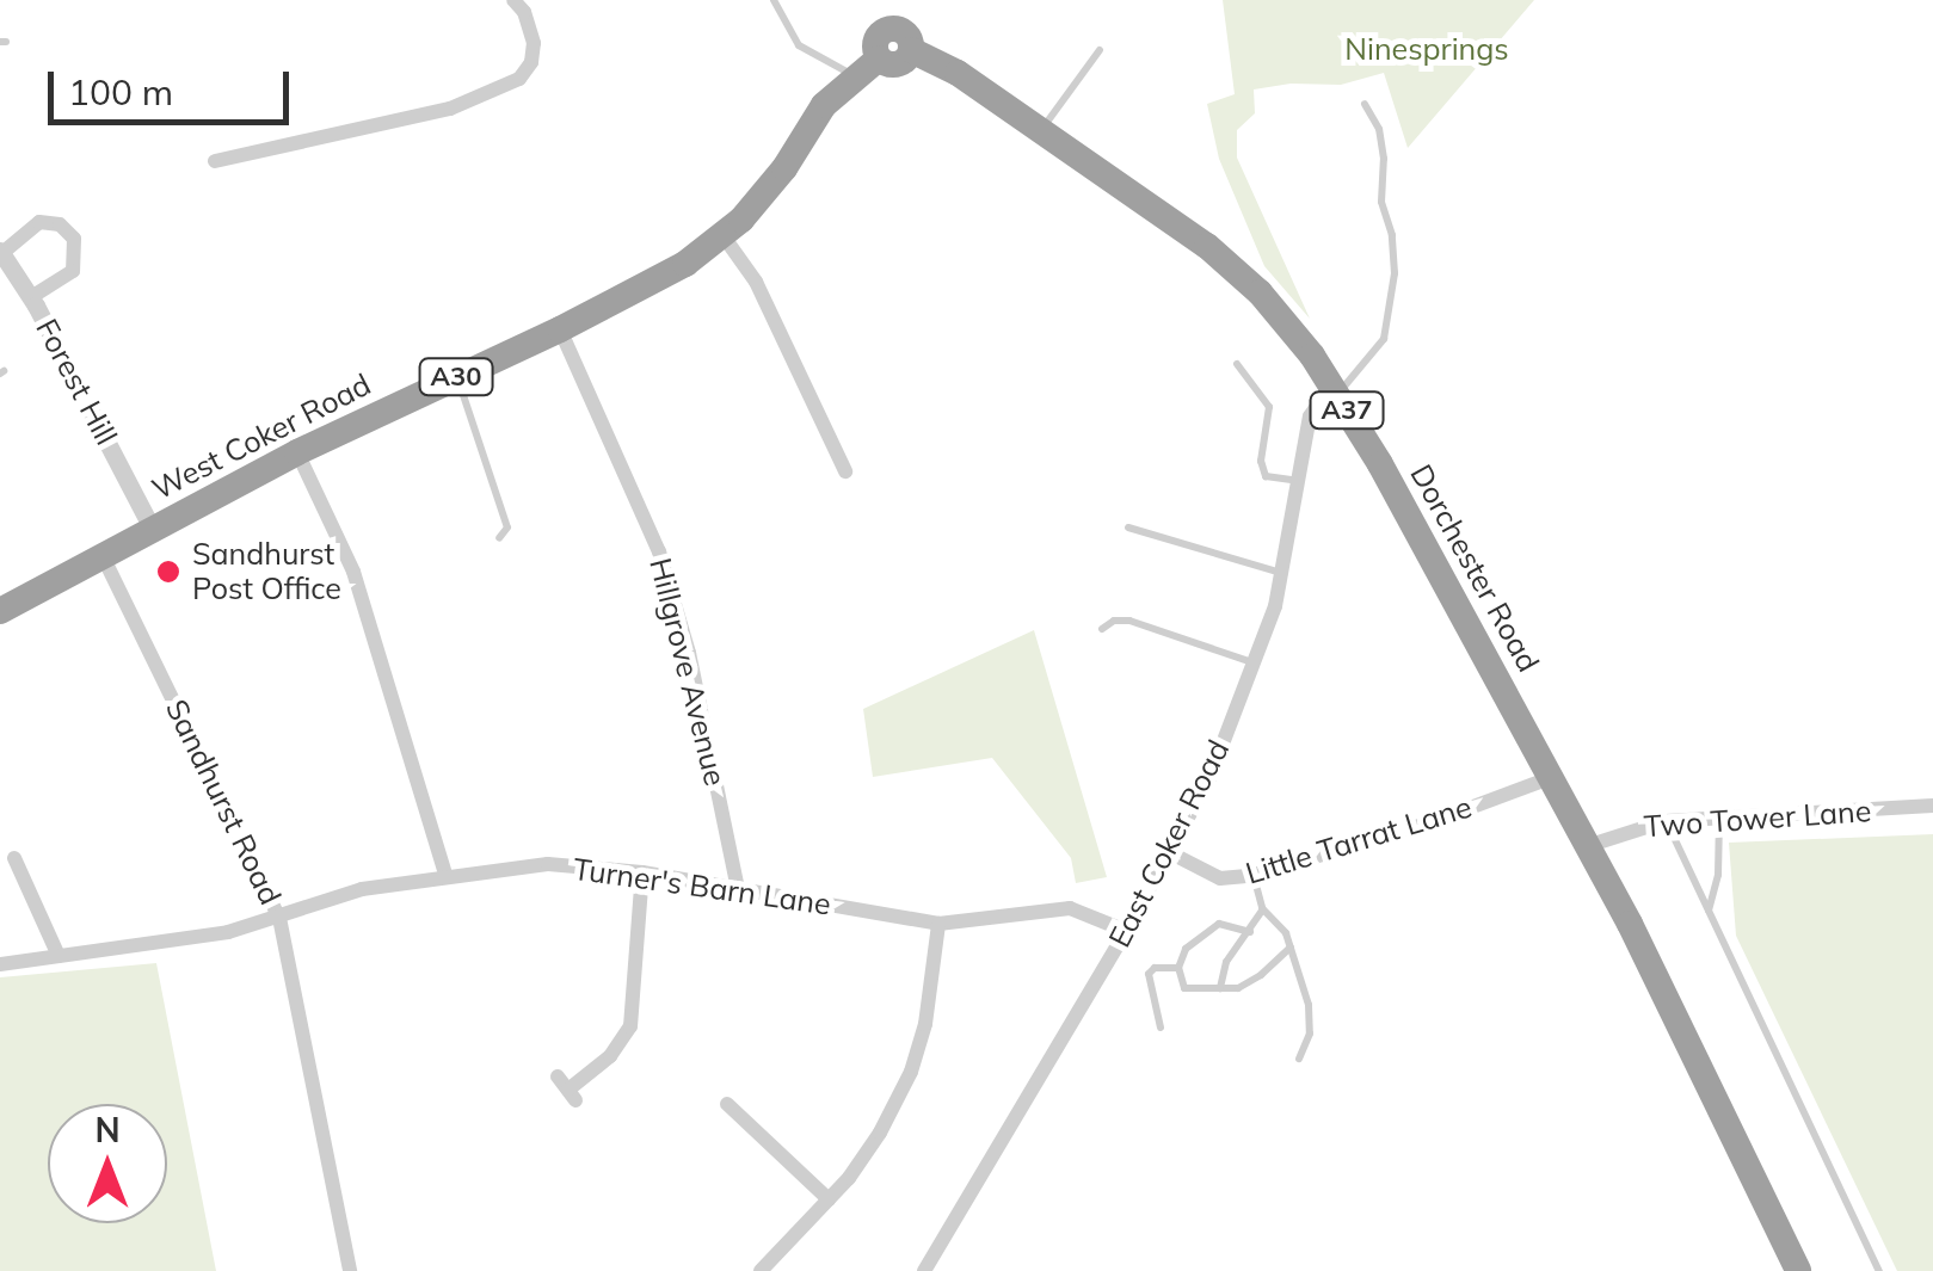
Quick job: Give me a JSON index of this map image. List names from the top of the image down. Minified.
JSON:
{"streets":{"highway":["A30","A37","West Coker Road","Dorchester Road"],"street":["Forest Hill","Hillgrove Avenue","Sandhurst Road","Two Tower Lane","Little Tarrat Lane","East Coker Road","Turner's Barn Lane"]},"crossings":[["Forest Hill","West Coker Road"],["West Coker Road","Dorchester Road"],["West Coker Road","Hillgrove Avenue"],["West Coker Road","Sandhurst Road"],["Dorchester Road","Two Tower Lane"],["Dorchester Road","Little Tarrat Lane"],["Dorchester Road","East Coker Road"],["Hillgrove Avenue","Turner's Barn Lane"],["Sandhurst Road","Turner's Barn Lane"],["Little Tarrat Lane","East Coker Road"],["East Coker Road","Turner's Barn Lane"]],"parks":["Ninesprings"],"places":["Sandhurst Post Office"],"scale_bar":"100 m","north":"top"}
